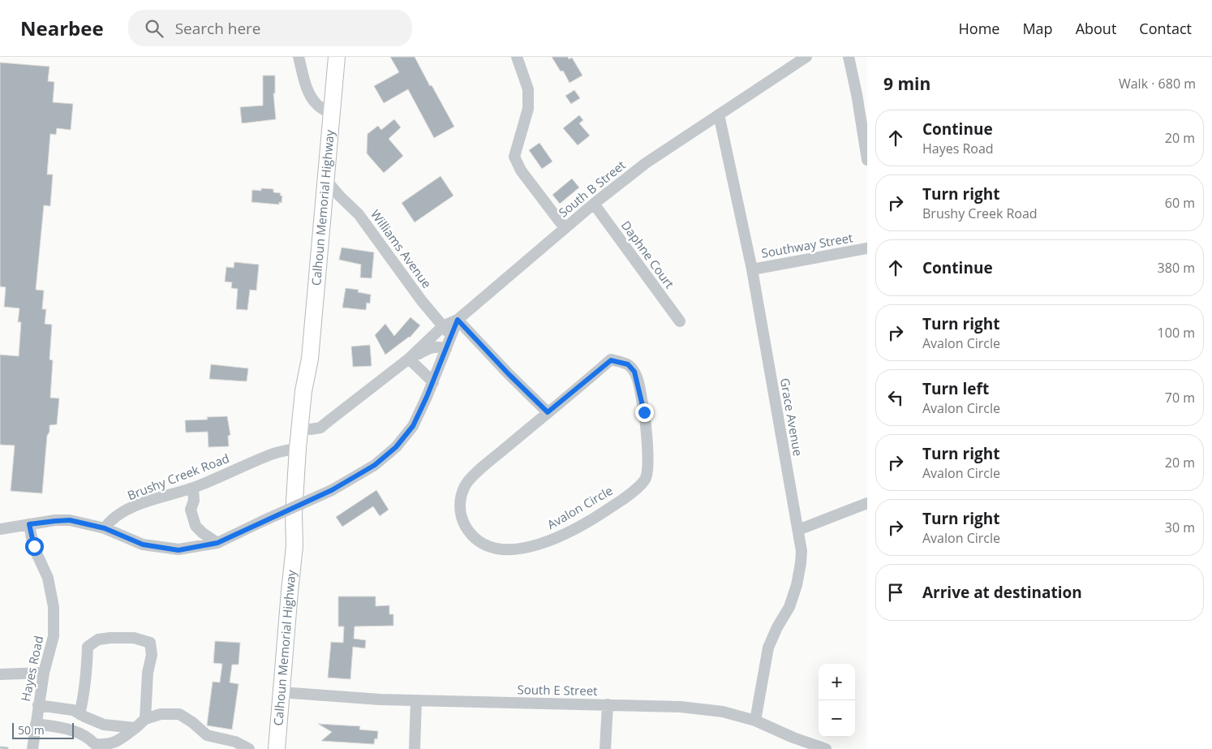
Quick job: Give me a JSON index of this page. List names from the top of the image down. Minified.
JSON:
{"streets":{"highway":["Calhoun Memorial Highway"],"street":["South B Street","Southway Street","Williams Avenue","Daphne Court","Grace Avenue","Brushy Creek Road","Avalon Circle","Hayes Road","South E Street"]},"crossings":[["South B Street","Calhoun Memorial Highway"],["South B Street","Williams Avenue"],["South B Street","Daphne Court"],["South B Street","Grace Avenue"],["Calhoun Memorial Highway","Williams Avenue"],["Calhoun Memorial Highway","Brushy Creek Road"],["Calhoun Memorial Highway","South E Street"],["Southway Street","Grace Avenue"],["Grace Avenue","South E Street"]],"scale_bar":"50 m","page":{"header":"Nearbee","search":"Search here","nav":["Home","Map","About","Contact"],"heading":["9 min","Walk · 680 m"],"list":[["Continue","Hayes Road","20 m"],["Turn right","Brushy Creek Road","60 m"],["Continue","380 m"],["Turn right","Avalon Circle","100 m"],["Turn left","Avalon Circle","70 m"],["Turn right","Avalon Circle","20 m"],["Turn right","Avalon Circle","30 m"],"Arrive at destination"],"map_buttons":["+","−"],"scale":"50 m"}}
